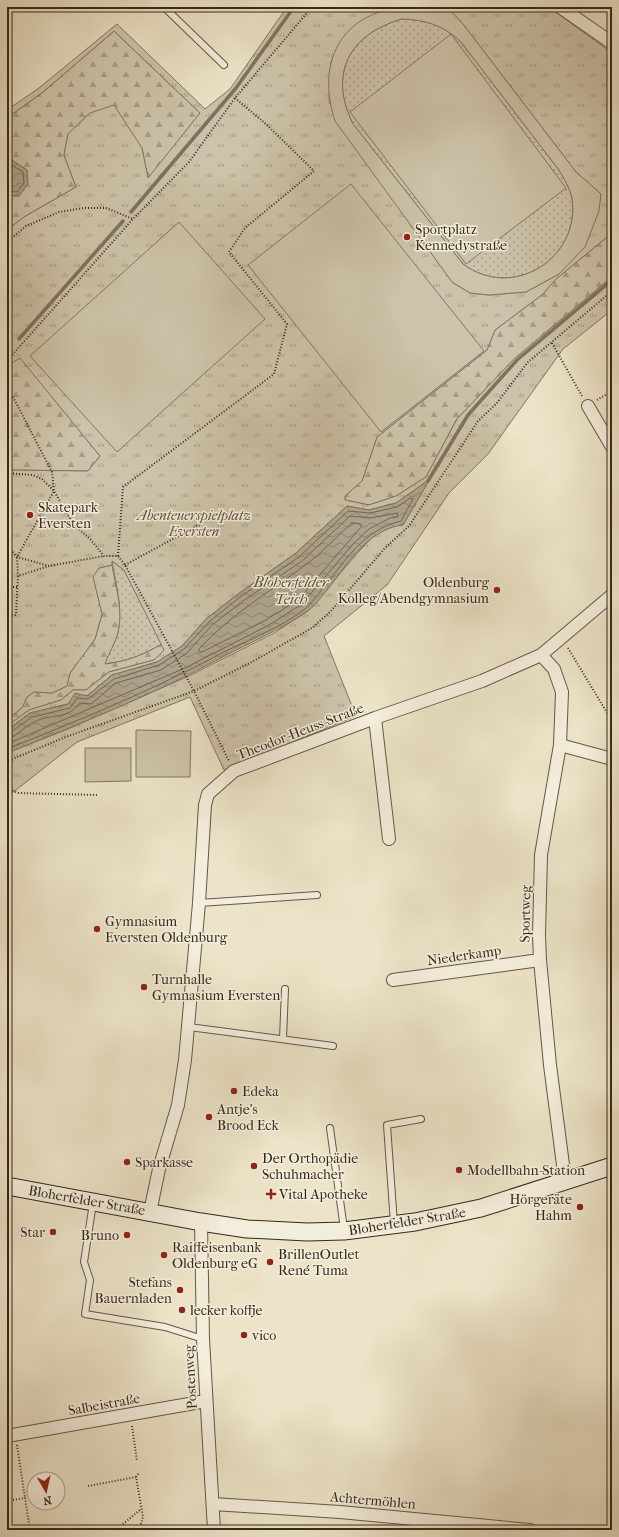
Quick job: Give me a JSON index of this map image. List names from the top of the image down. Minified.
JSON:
{"streets":{"street":["Theodor-Heuss-Straße","Sportweg","Niederkamp","Bloherfelder Straße","Postenweg","Salbeistraße","Achtermöhlen"]},"crossings":[["Theodor-Heuss-Straße","Sportweg"],["Theodor-Heuss-Straße","Bloherfelder Straße"],["Sportweg","Niederkamp"],["Sportweg","Bloherfelder Straße"],["Bloherfelder Straße","Postenweg"],["Postenweg","Salbeistraße"],["Postenweg","Achtermöhlen"]],"water":["Bloherfelder Teich"],"parks":["Abenteuerspielplatz Eversten"],"places":{"other":["Sportplatz Kennedystraße","Skatepark Eversten","Oldenburg Kolleg/Abendgymnasium","Gymnasium Eversten Oldenburg","Turnhalle Gymnasium Eversten","Edeka","Antje's Brood Eck","Sparkasse","Der Orthopädie Schuhmacher","Modellbahn-Station","Hörgeräte Hahm","Star","Bruno","Raiffeisenbank Oldenburg eG","BrillenOutlet René Tuma","Stefans Bauernladen","lecker koffje","vico"],"health":["Vital Apotheke"]},"north":"bottom"}
